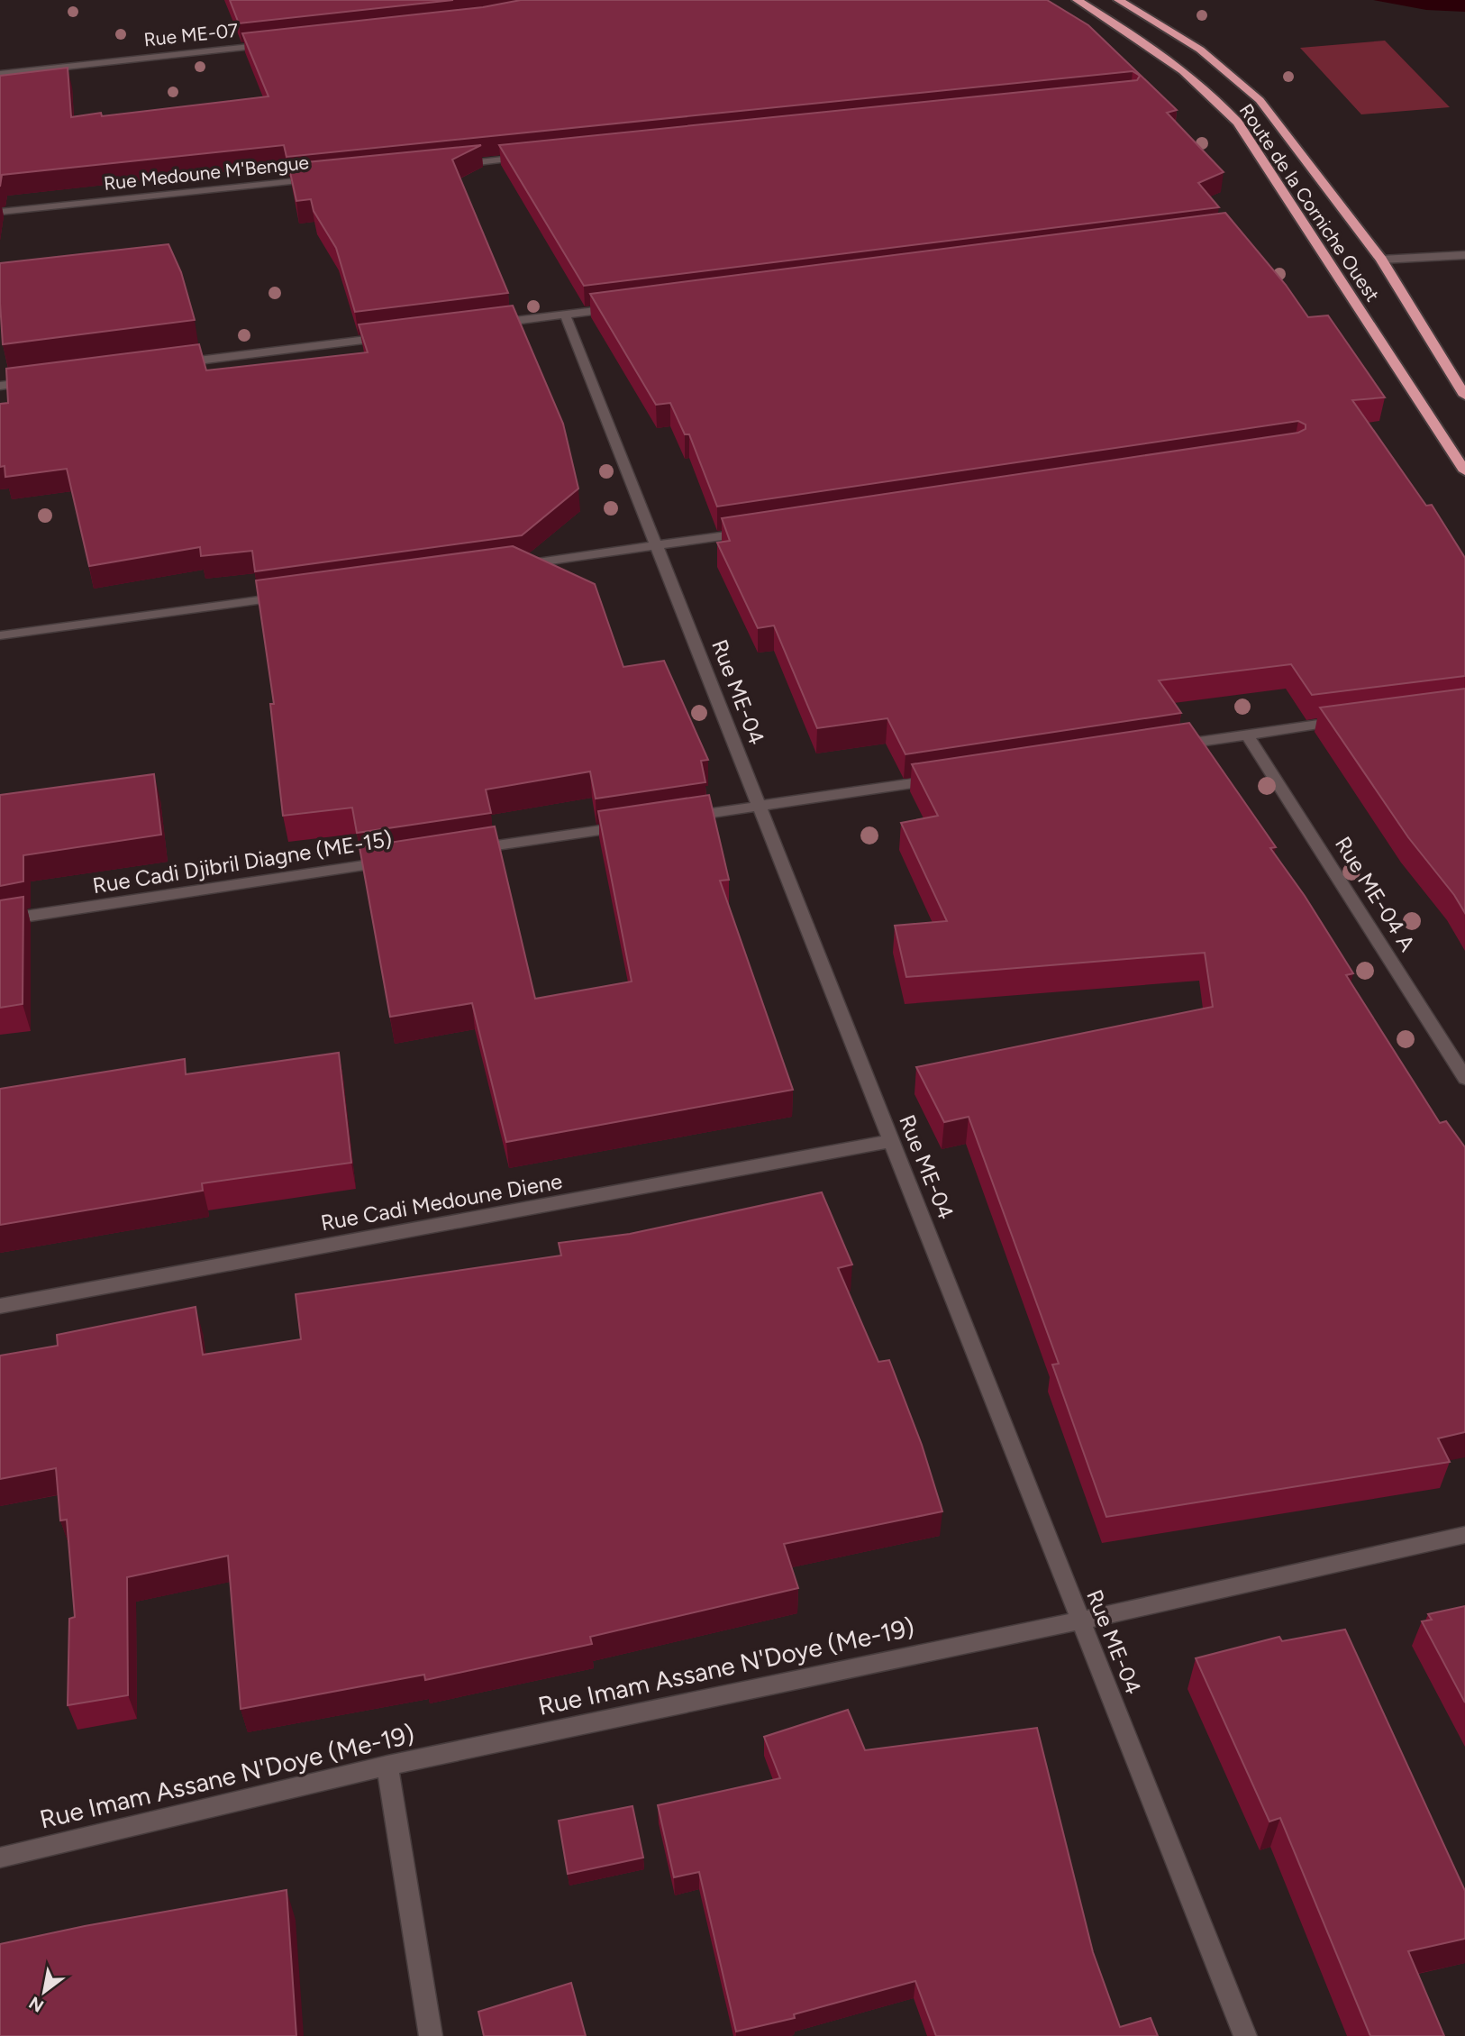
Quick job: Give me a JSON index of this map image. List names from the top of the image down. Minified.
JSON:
{"streets":{"highway":["Route de la Corniche Ouest"],"street":["Rue ME-07","Rue Medoune M'Bengue","Rue ME-04","Rue Cadi Djibril Diagne (ME-15)","Rue ME-04 A","Rue Cadi Medoune Diene","Rue Imam Assane N'Doye (Me-19)"]},"crossings":[["Rue ME-04","Rue Cadi Medoune Diene"],["Rue ME-04","Rue Imam Assane N'Doye (Me-19)"]],"north":"bottom left"}
